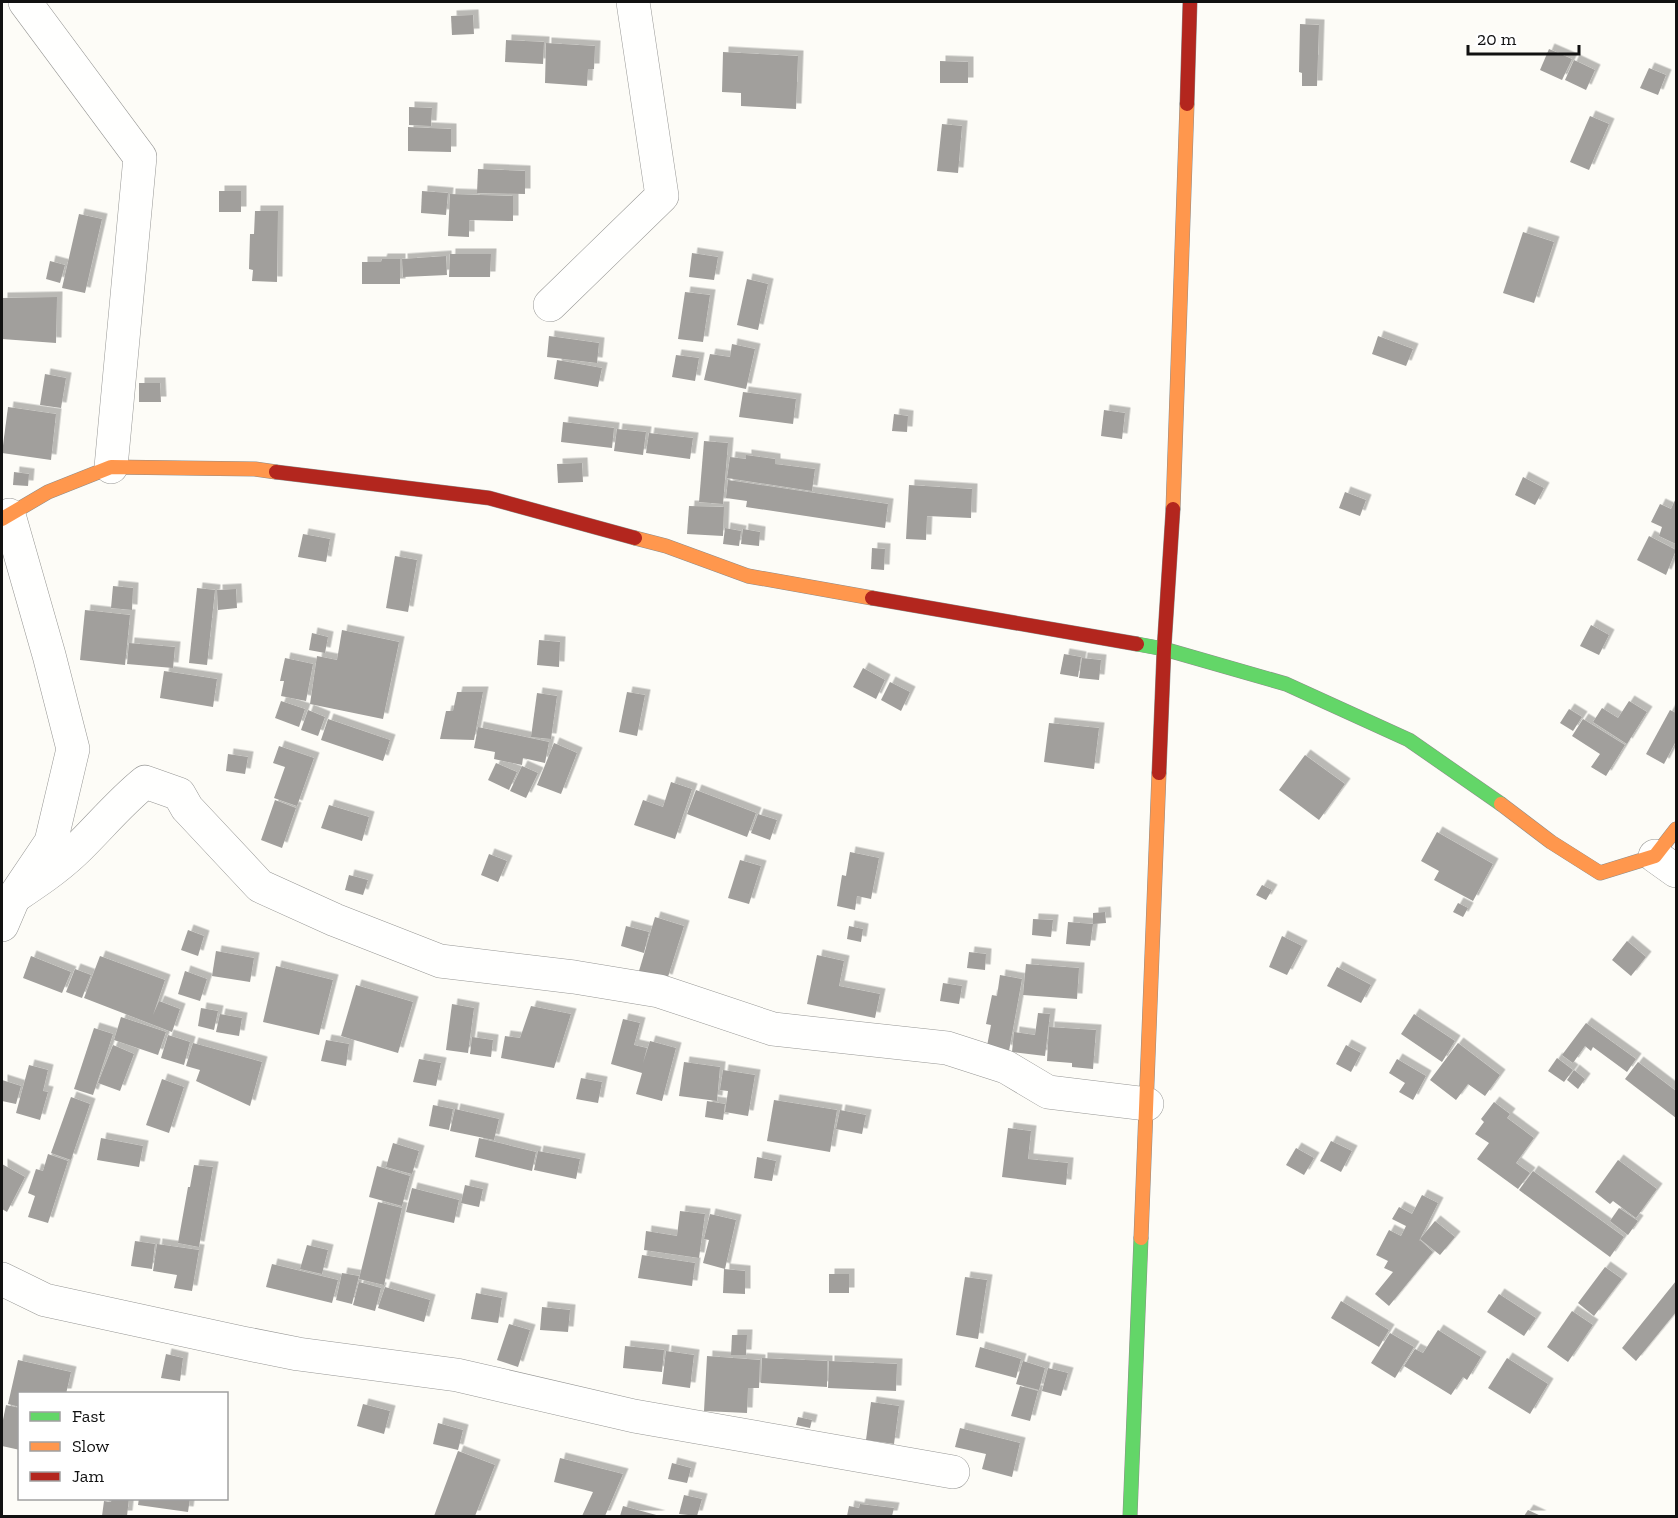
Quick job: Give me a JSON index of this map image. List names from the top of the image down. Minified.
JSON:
{"legend":["Fast","Slow","Jam"],"scale_bar":"20 m"}
